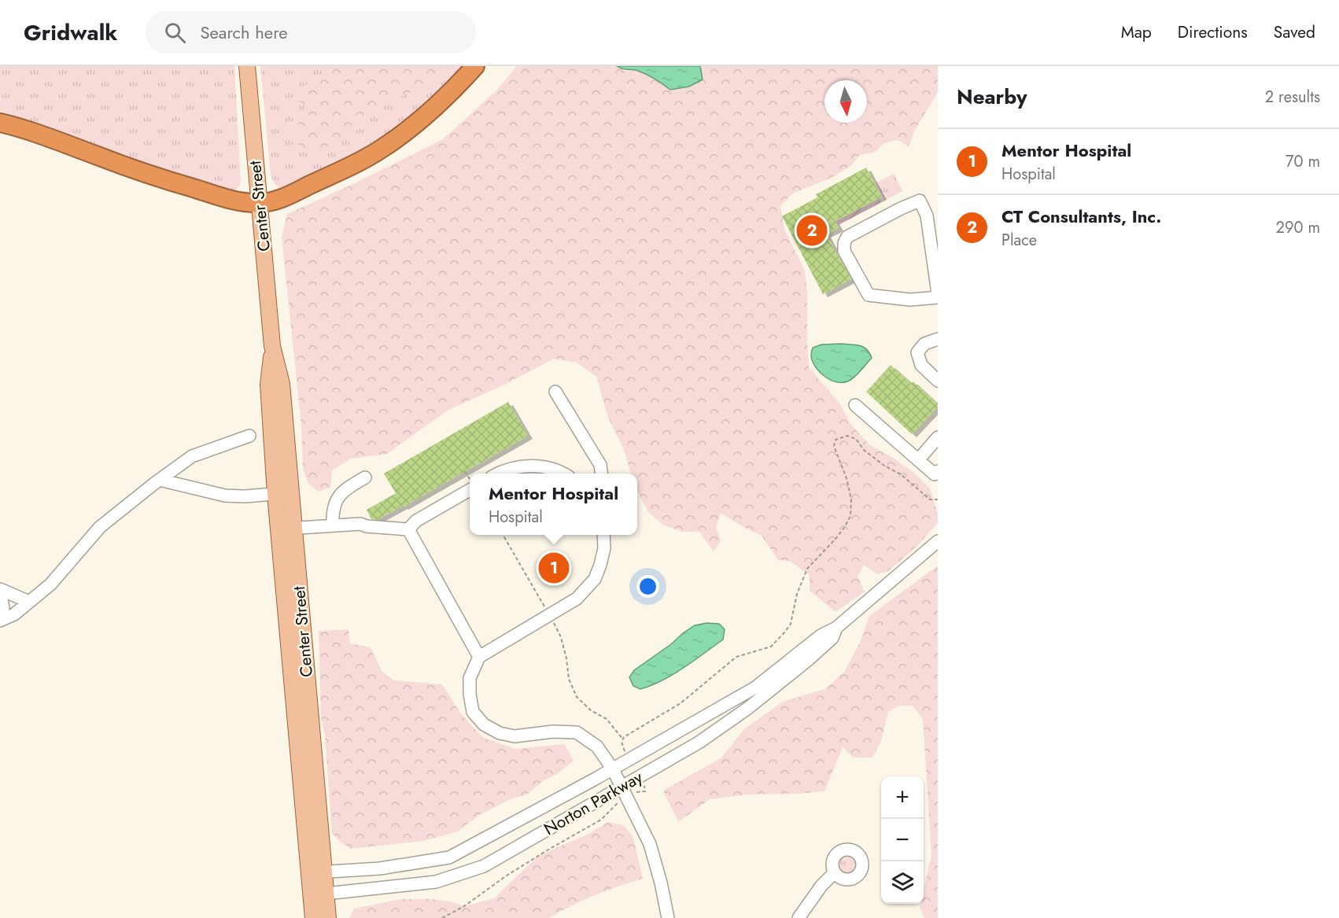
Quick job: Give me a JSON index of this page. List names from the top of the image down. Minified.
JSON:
{"streets":{"main road":["Center Street"],"street":["Norton Parkway"]},"crossings":[["Center Street","Norton Parkway"]],"north":"bottom","page":{"header":"Gridwalk","search":"Search here","nav":["Map","Directions","Saved"],"heading":["Nearby","2 results"],"list":[{"mark":"1","name":"Mentor Hospital","note":"Hospital","value":"70 m"},{"mark":"2","name":"CT Consultants, Inc.","note":"Place","value":"290 m"}],"pins":["2","1"],"popup":["Mentor Hospital","Hospital"],"map_buttons":["+","−"]}}
